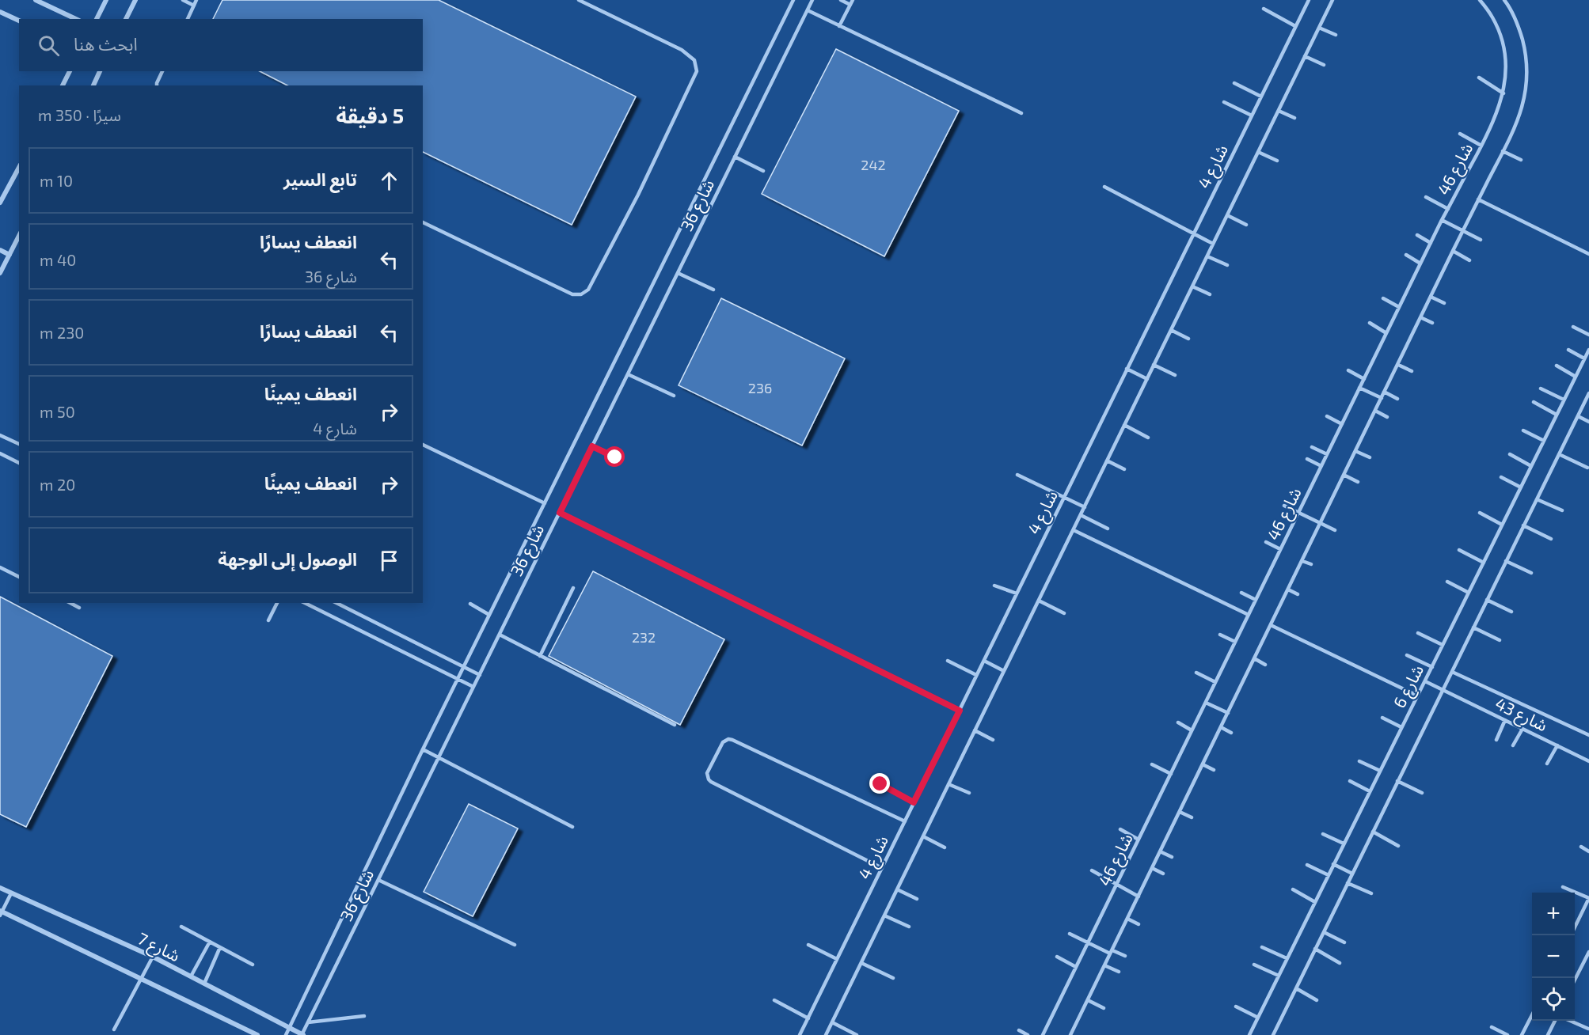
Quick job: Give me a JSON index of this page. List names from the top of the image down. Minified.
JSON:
{"streets":{"street":["شارع 7"],"lane":["شارع 4","شارع 46","شارع 36","شارع 6","شارع 43"]},"crossings":[["شارع 36","شارع 7"],["شارع 6","شارع 43"]],"house_numbers":["242","236","232"],"page":{"search":"ابحث هنا","heading":["5 دقيقة","سيرًا · 350 m"],"list":[["تابع السير","10 m"],["انعطف يسارًا","شارع 36","40 m"],["انعطف يسارًا","230 m"],["انعطف يمينًا","شارع 4","50 m"],["انعطف يمينًا","20 m"],"الوصول إلى الوجهة"],"map_buttons":["+","−"]}}
